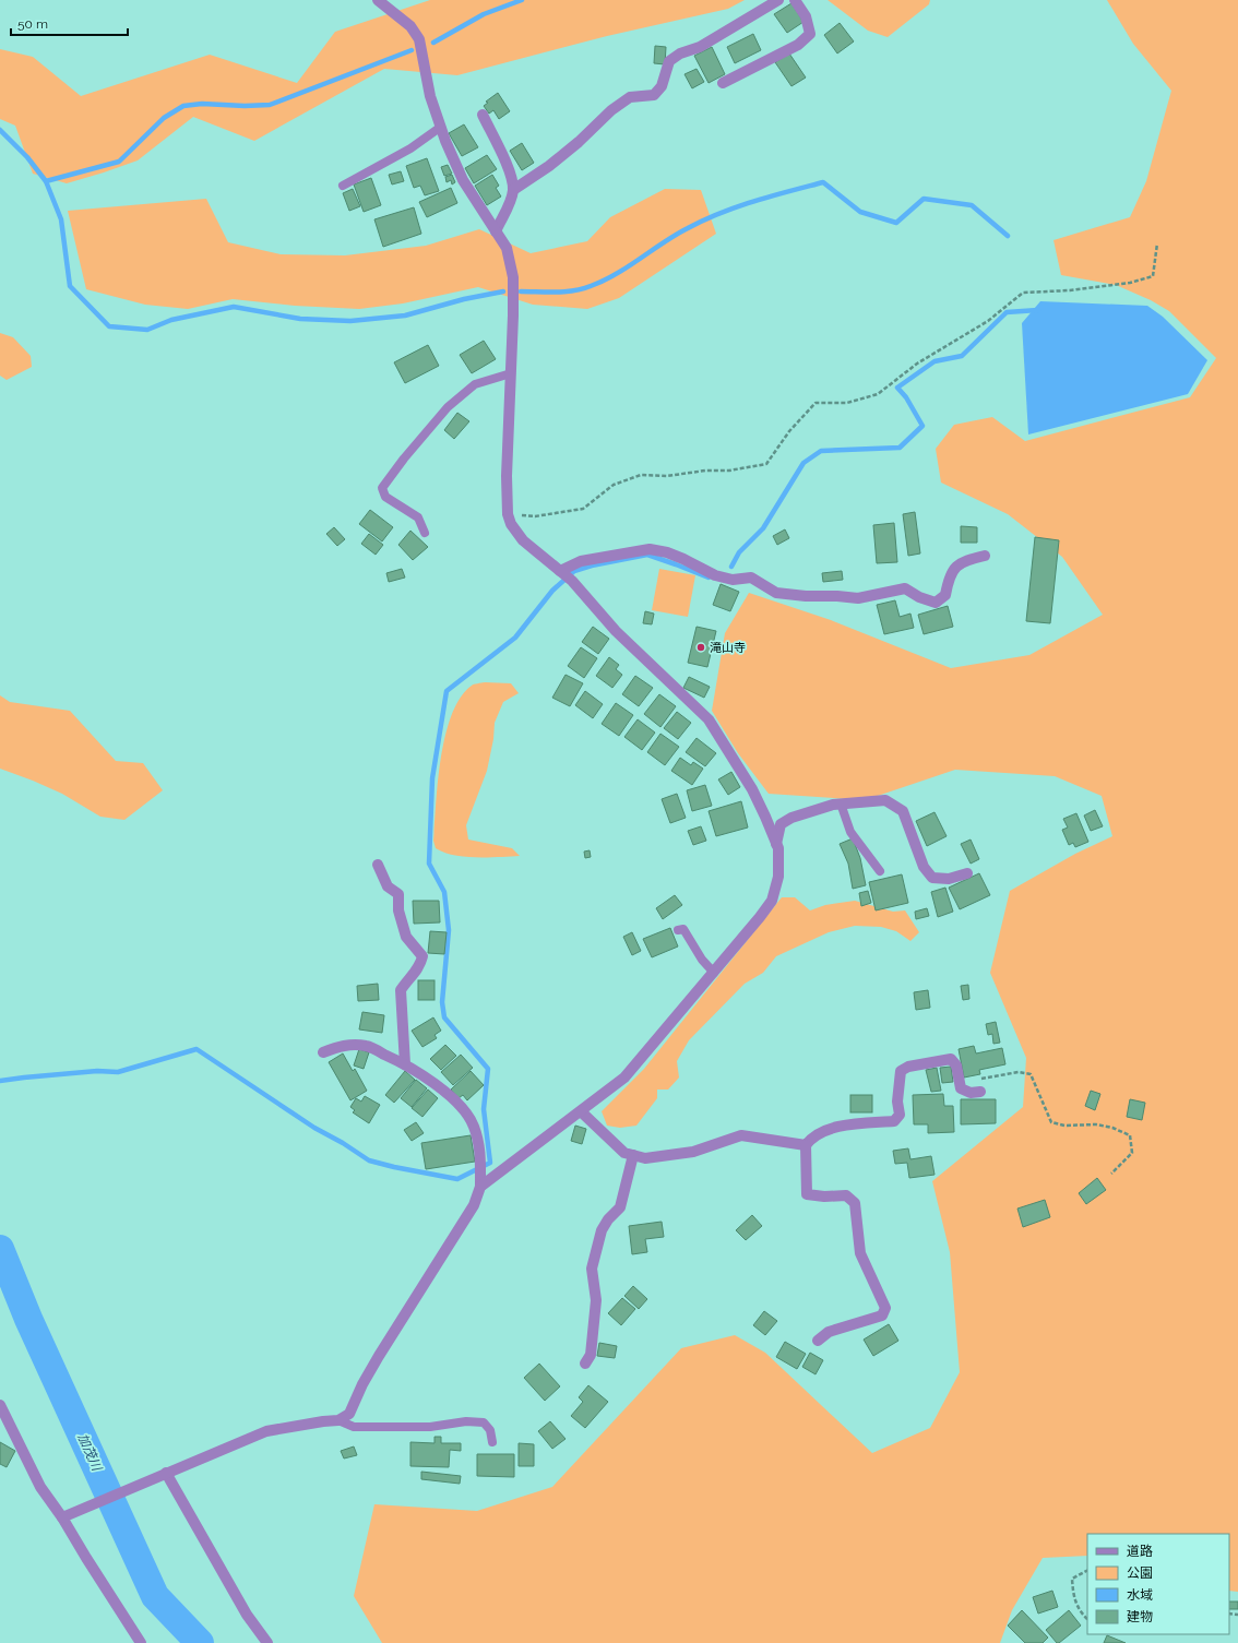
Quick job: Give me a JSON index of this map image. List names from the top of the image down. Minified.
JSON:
{"water":["加茂川"],"places":["滝山寺"],"legend":["道路","公園","水域","建物"],"scale_bar":"50 m"}
